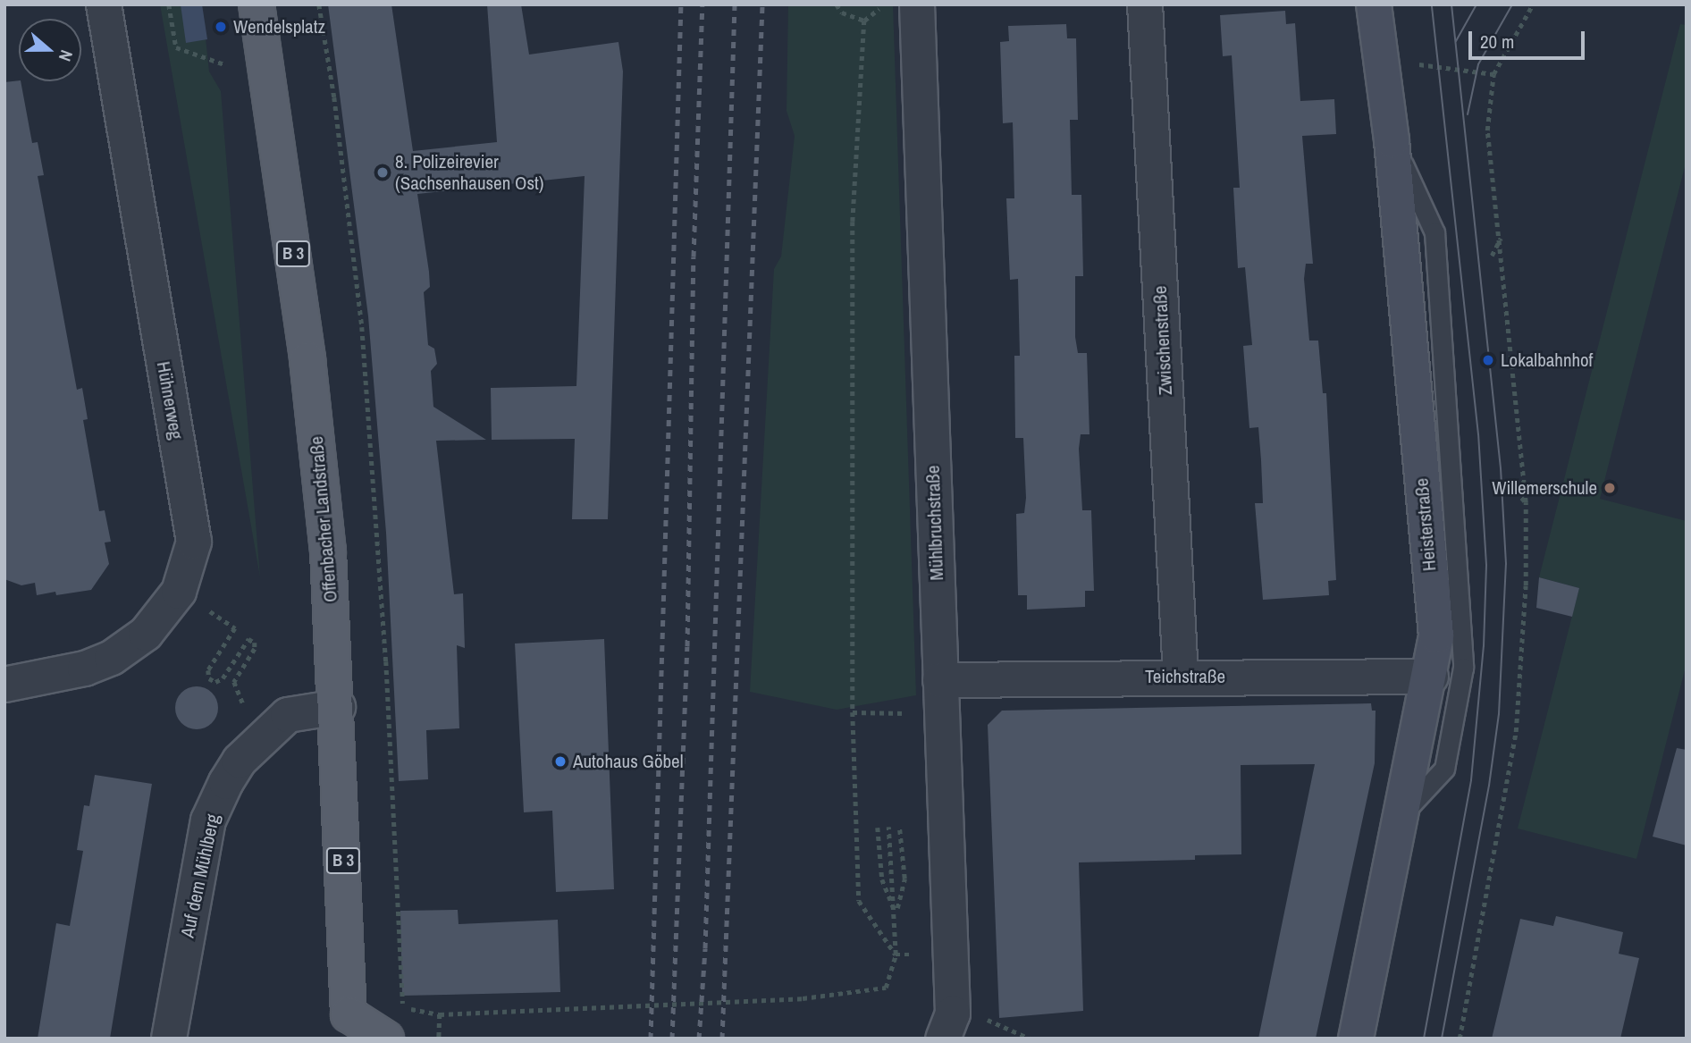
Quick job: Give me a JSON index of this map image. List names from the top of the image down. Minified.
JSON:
{"streets":{"main road":["B 3","Offenbacher Landstraße"],"street":["Zwischenstraße","Hühnerweg","Mühlbruchstraße","Heisterstraße","Teichstraße","Auf dem Mühlberg"]},"crossings":[["B 3","Offenbacher Landstraße"],["Zwischenstraße","Teichstraße"],["Offenbacher Landstraße","Auf dem Mühlberg"],["Mühlbruchstraße","Teichstraße"],["Heisterstraße","Teichstraße"]],"places":["Wendelsplatz","8. Polizeirevier (Sachsenhausen Ost)","Lokalbahnhof","Willemerschule","Autohaus Göbel"],"scale_bar":"20 m","north":"right"}
